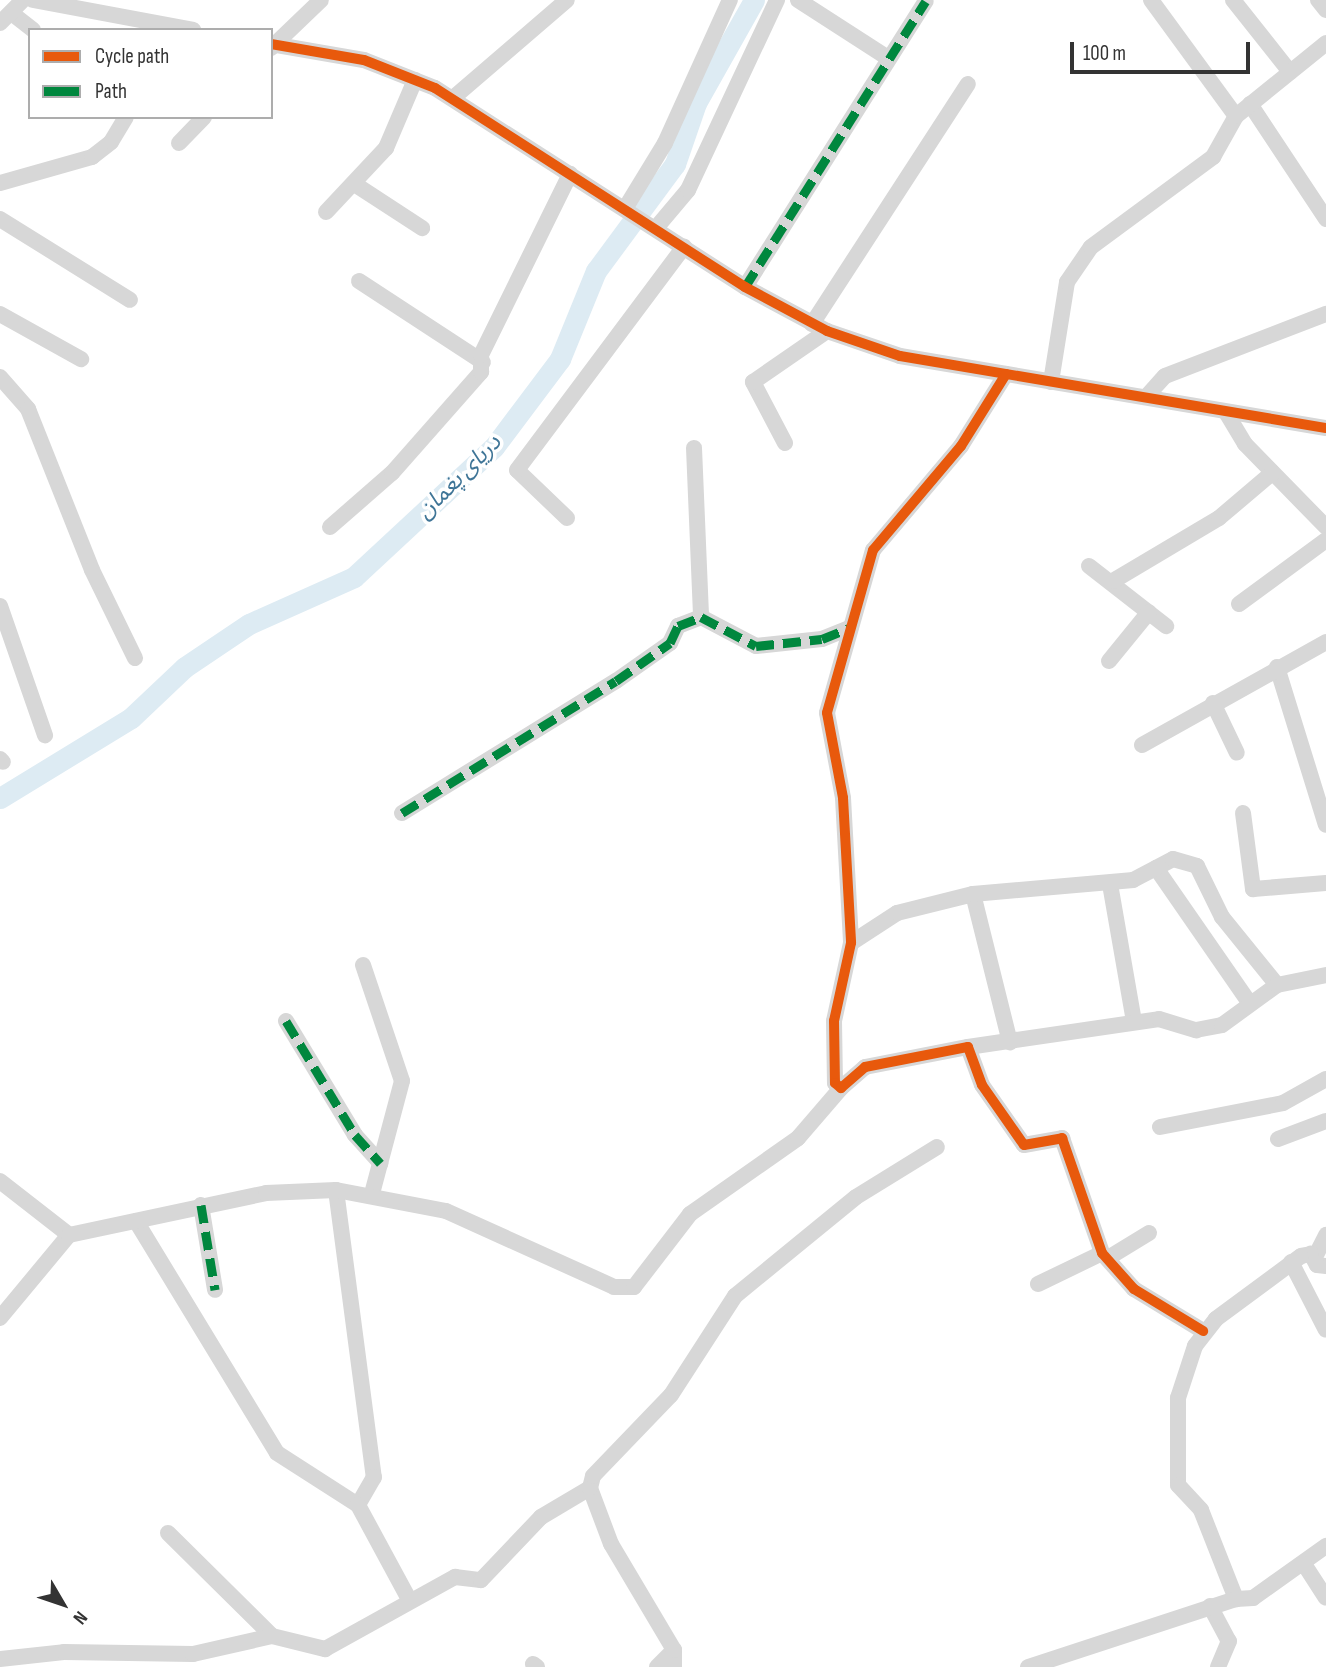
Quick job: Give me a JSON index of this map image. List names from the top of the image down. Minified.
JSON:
{"water":["دریای پغمان"],"legend":["Cycle path","Path"],"scale_bar":"100 m","north":"bottom right"}
